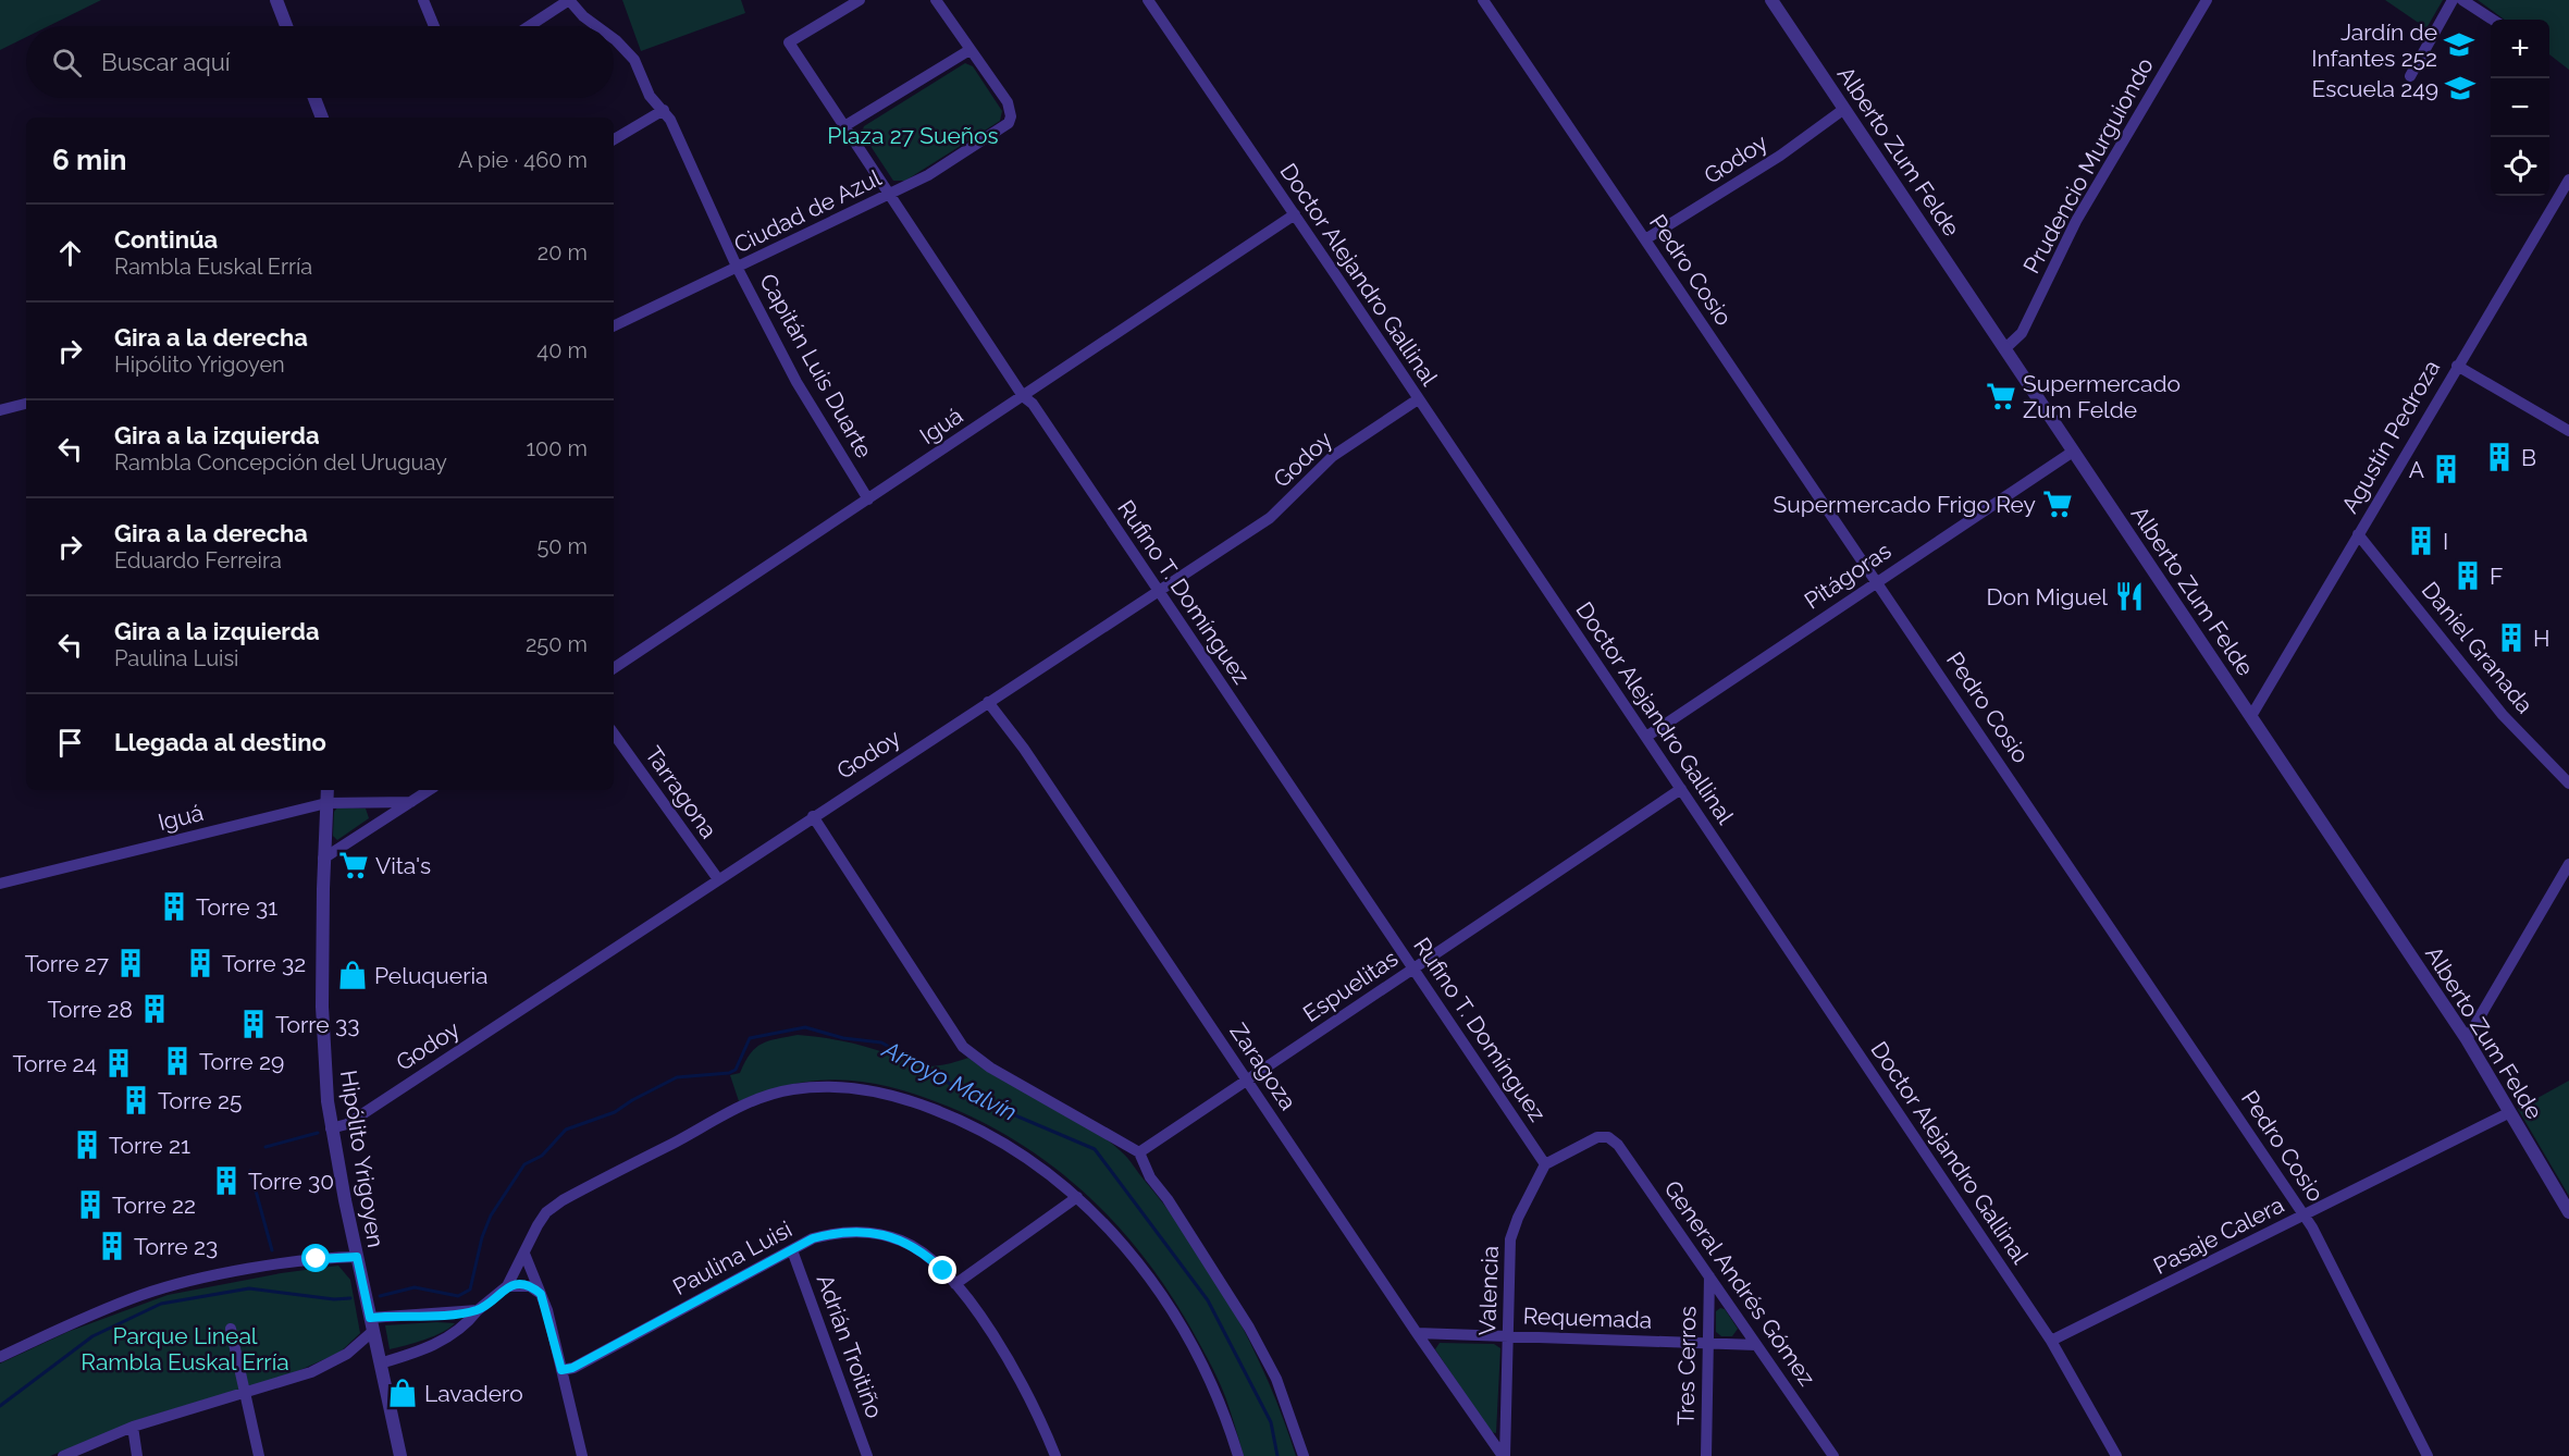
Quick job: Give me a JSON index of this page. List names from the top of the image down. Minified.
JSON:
{"streets":{"street":["Alberto Zum Felde","Godoy","Prudencio Murguiondo","Ciudad de Azul","Pedro Cosio","Doctor Alejandro Gallinal","Capitán Luis Duarte","Iguá","Agustín Pedroza","Pitágoras","Rufino T. Domínguez","Daniel Granada","Tarragona","Espuelitas","Zaragoza","Hipólito Yrigoyen","Pasaje Calera","Paulina Luisi","General Andrés Gómez","Valencia","Requemada","Adrián Troitiño","Tres Cerros"]},"crossings":[["Alberto Zum Felde","Godoy"],["Alberto Zum Felde","Prudencio Murguiondo"],["Alberto Zum Felde","Agustín Pedroza"],["Alberto Zum Felde","Pitágoras"],["Alberto Zum Felde","Pasaje Calera"],["Godoy","Pedro Cosio"],["Godoy","Doctor Alejandro Gallinal"],["Godoy","Rufino T. Domínguez"],["Godoy","Tarragona"],["Godoy","Zaragoza"],["Godoy","Hipólito Yrigoyen"],["Ciudad de Azul","Capitán Luis Duarte"],["Ciudad de Azul","Rufino T. Domínguez"],["Pedro Cosio","Pitágoras"],["Pedro Cosio","Pasaje Calera"],["Doctor Alejandro Gallinal","Iguá"],["Doctor Alejandro Gallinal","Pitágoras"],["Doctor Alejandro Gallinal","Espuelitas"],["Doctor Alejandro Gallinal","Pasaje Calera"],["Capitán Luis Duarte","Iguá"],["Iguá","Rufino T. Domínguez"],["Iguá","Hipólito Yrigoyen"],["Agustín Pedroza","Daniel Granada"],["Rufino T. Domínguez","Espuelitas"],["Rufino T. Domínguez","General Andrés Gómez"],["Rufino T. Domínguez","Valencia"],["Espuelitas","Zaragoza"],["Zaragoza","Valencia"],["Zaragoza","Requemada"],["Paulina Luisi","Adrián Troitiño"],["General Andrés Gómez","Valencia"],["General Andrés Gómez","Requemada"],["General Andrés Gómez","Tres Cerros"],["Valencia","Requemada"],["Requemada","Tres Cerros"]],"water":["Arroyo Malvín"],"parks":["Plaza 27 Sueños","Parque Lineal Rambla Euskal Erría"],"places":{"school or university":["Jardín de Infantes 252","Escuela 249"],"supermarket":["Supermercado Zum Felde","Supermercado Frigo Rey","Vita's"],"building":["B","A","I","F","H","Torre 31","Torre 27","Torre 32","Torre 28","Torre 33","Torre 29","Torre 24","Torre 25","Torre 21","Torre 30","Torre 22","Torre 23"],"restaurant":["Don Miguel"],"shop":["Peluqueria","Lavadero"]},"page":{"map_buttons":["+","−"],"search":"Buscar aquí","heading":["6 min","A pie · 460 m"],"list":[["Continúa","Rambla Euskal Erría","20 m"],["Gira a la derecha","Hipólito Yrigoyen","40 m"],["Gira a la izquierda","Rambla Concepción del Uruguay","100 m"],["Gira a la derecha","Eduardo Ferreira","50 m"],["Gira a la izquierda","Paulina Luisi","250 m"],"Llegada al destino"]}}
